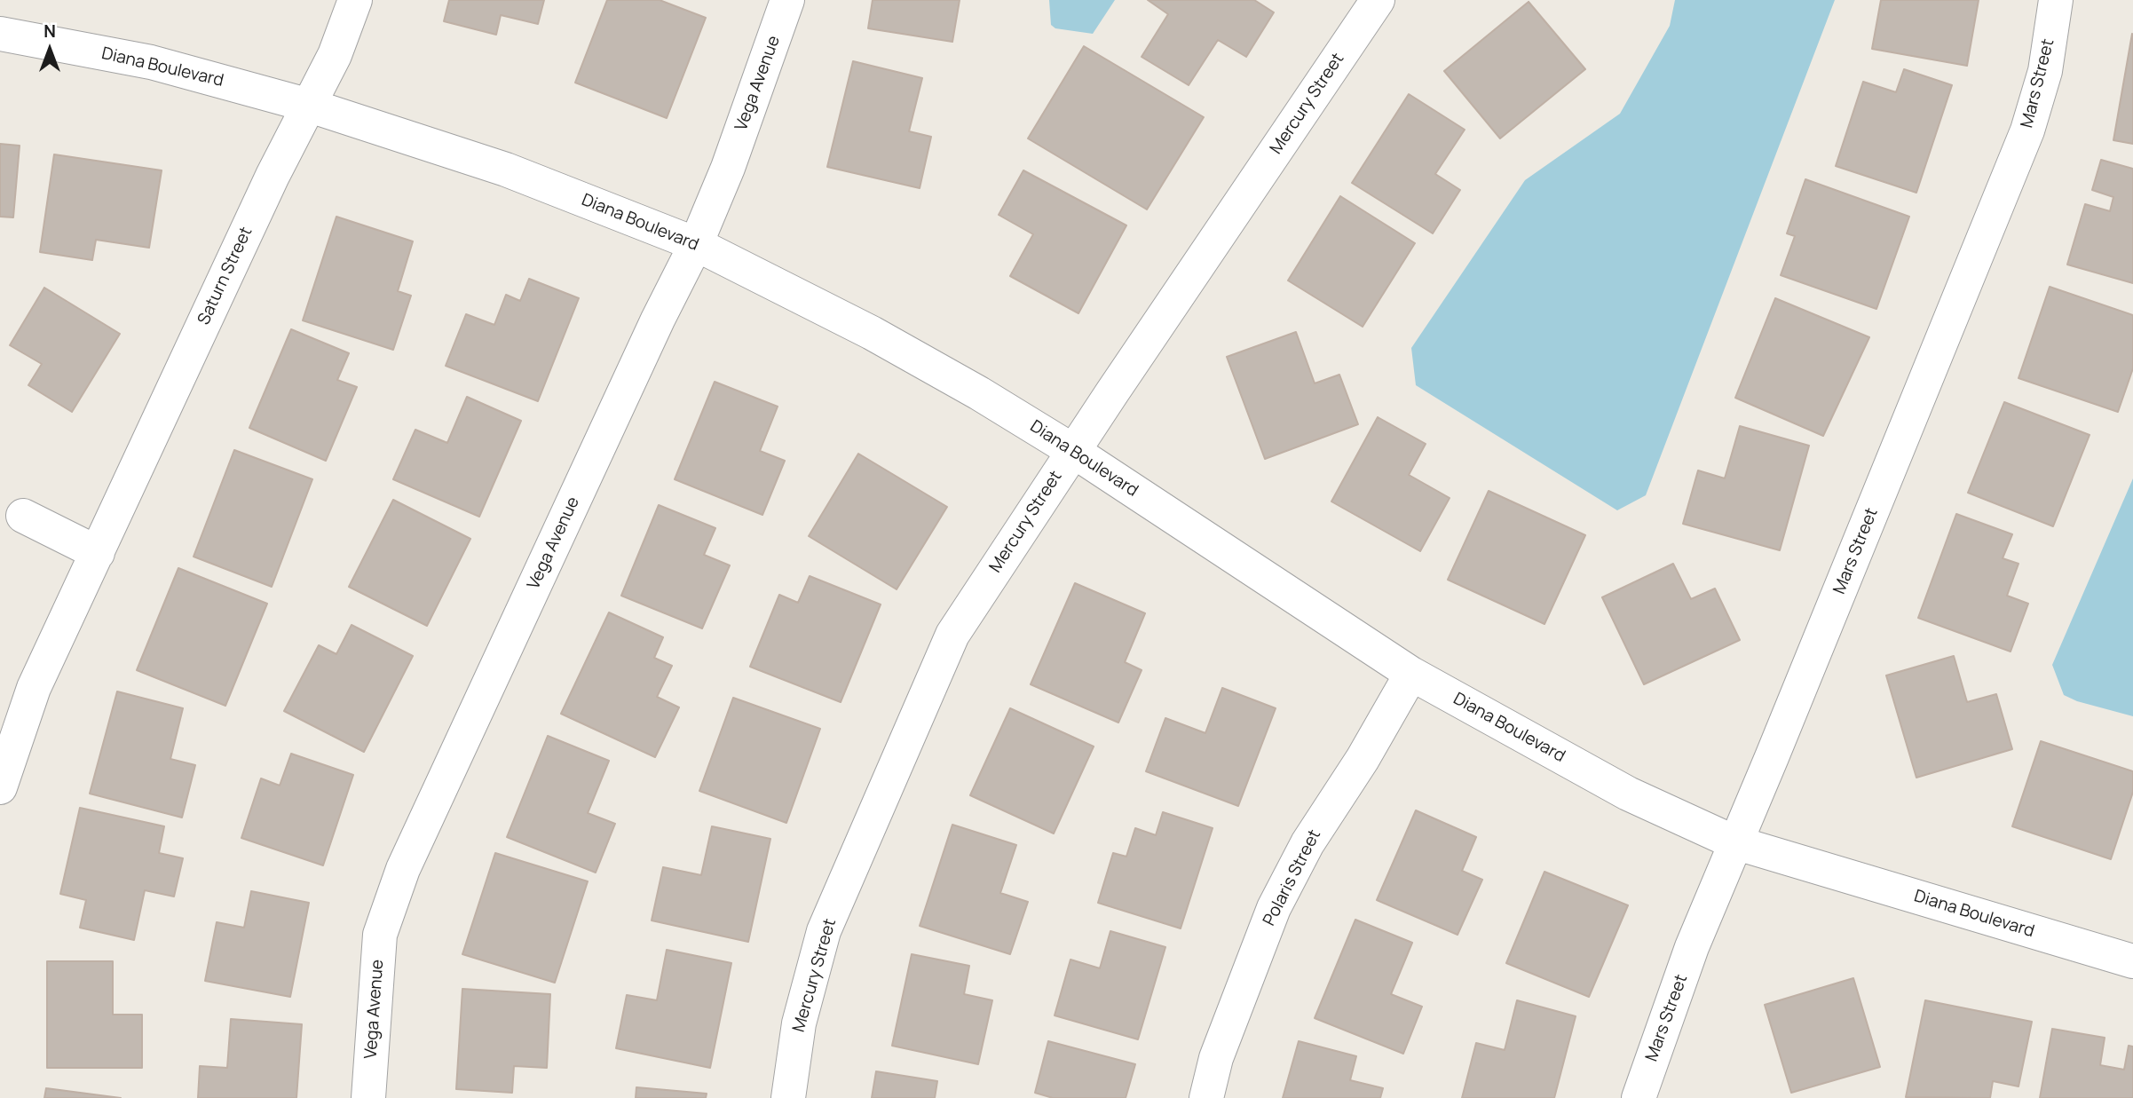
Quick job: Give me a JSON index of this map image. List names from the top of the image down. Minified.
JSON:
{"streets":{"street":["Diana Boulevard","Vega Avenue","Mars Street","Mercury Street","Saturn Street","Polaris Street"]},"crossings":[["Diana Boulevard","Vega Avenue"],["Diana Boulevard","Mars Street"],["Diana Boulevard","Mercury Street"],["Diana Boulevard","Saturn Street"],["Diana Boulevard","Polaris Street"]],"north":"top"}
